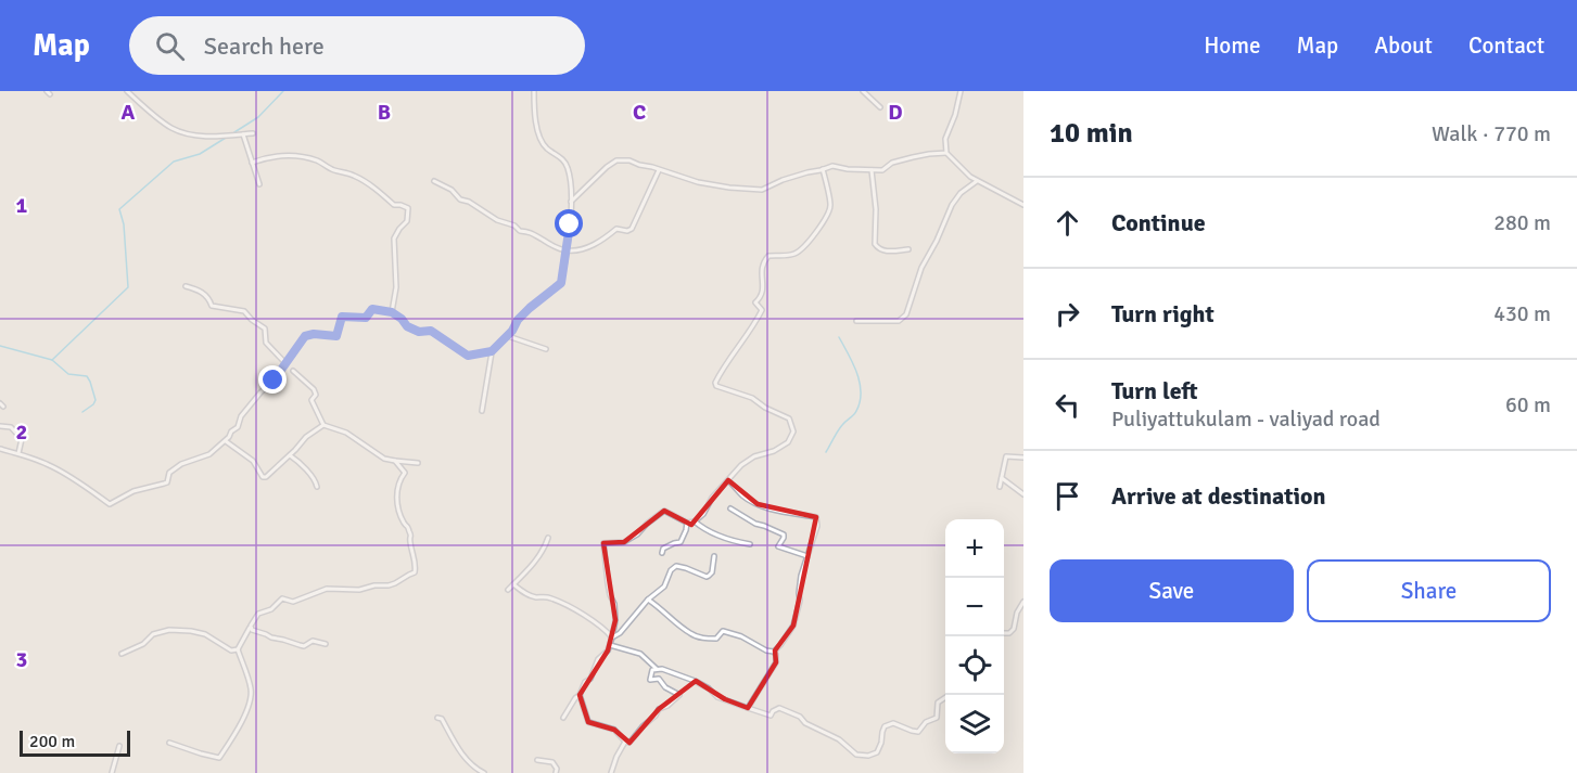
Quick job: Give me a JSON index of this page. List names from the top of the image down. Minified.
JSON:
{"scale_bar":"200 m","page":{"header":"Map","search":"Search here","nav":["Home","Map","About","Contact"],"heading":["10 min","Walk · 770 m"],"list":[["Continue","280 m"],["Turn right","430 m"],["Turn left","Puliyattukulam - valiyad road","60 m"],"Arrive at destination"],"map_buttons":["+","−"],"buttons":["Save","Share"],"scale":"200 m"},"grid":{"columns":["A","B","C","D"],"rows":["1","2","3"]}}
